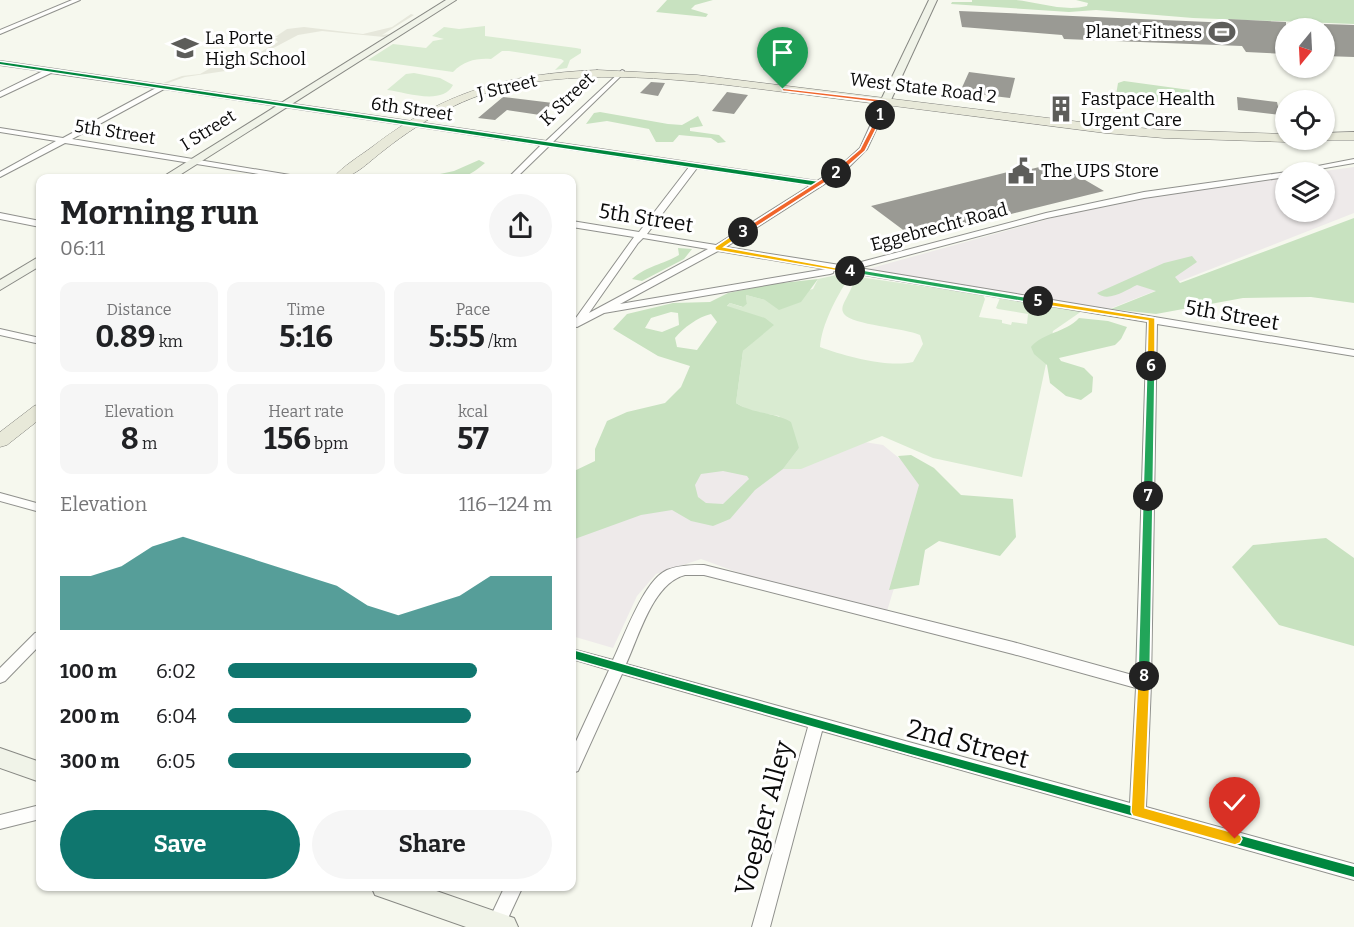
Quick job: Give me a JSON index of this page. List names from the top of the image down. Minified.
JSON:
{"streets":{"main road":["J Street","West State Road 2"],"street":["K Street","6th Street","I Street","5th Street","Eggebrecht Road","2nd Street","Voegler Alley"]},"crossings":[["J Street","West State Road 2"],["J Street","6th Street"],["West State Road 2","K Street"],["K Street","6th Street"],["6th Street","I Street"],["I Street","5th Street"],["5th Street","Eggebrecht Road"],["2nd Street","Voegler Alley"]],"places":{"sports":["Planet Fitness"],"school or university":["La Porte High School"],"building":["Fastpace Health Urgent Care"],"public building":["The UPS Store"]},"north":"bottom","page":{"pins":["1","2","3","4","5","6","7","8"],"heading":["Morning run","06:11"],"stats":[["Distance","0.89 km"],["Time","5:16"],["Pace","5:55 /km"],["Elevation","8 m"],["Heart rate","156 bpm"],["kcal","57"]],"chart":["Elevation","116–124 m"],"list":[{"name":"100 m","note":"6:02"},{"name":"200 m","note":"6:04"},{"name":"300 m","note":"6:05"}],"buttons":["Save","Share"]}}
